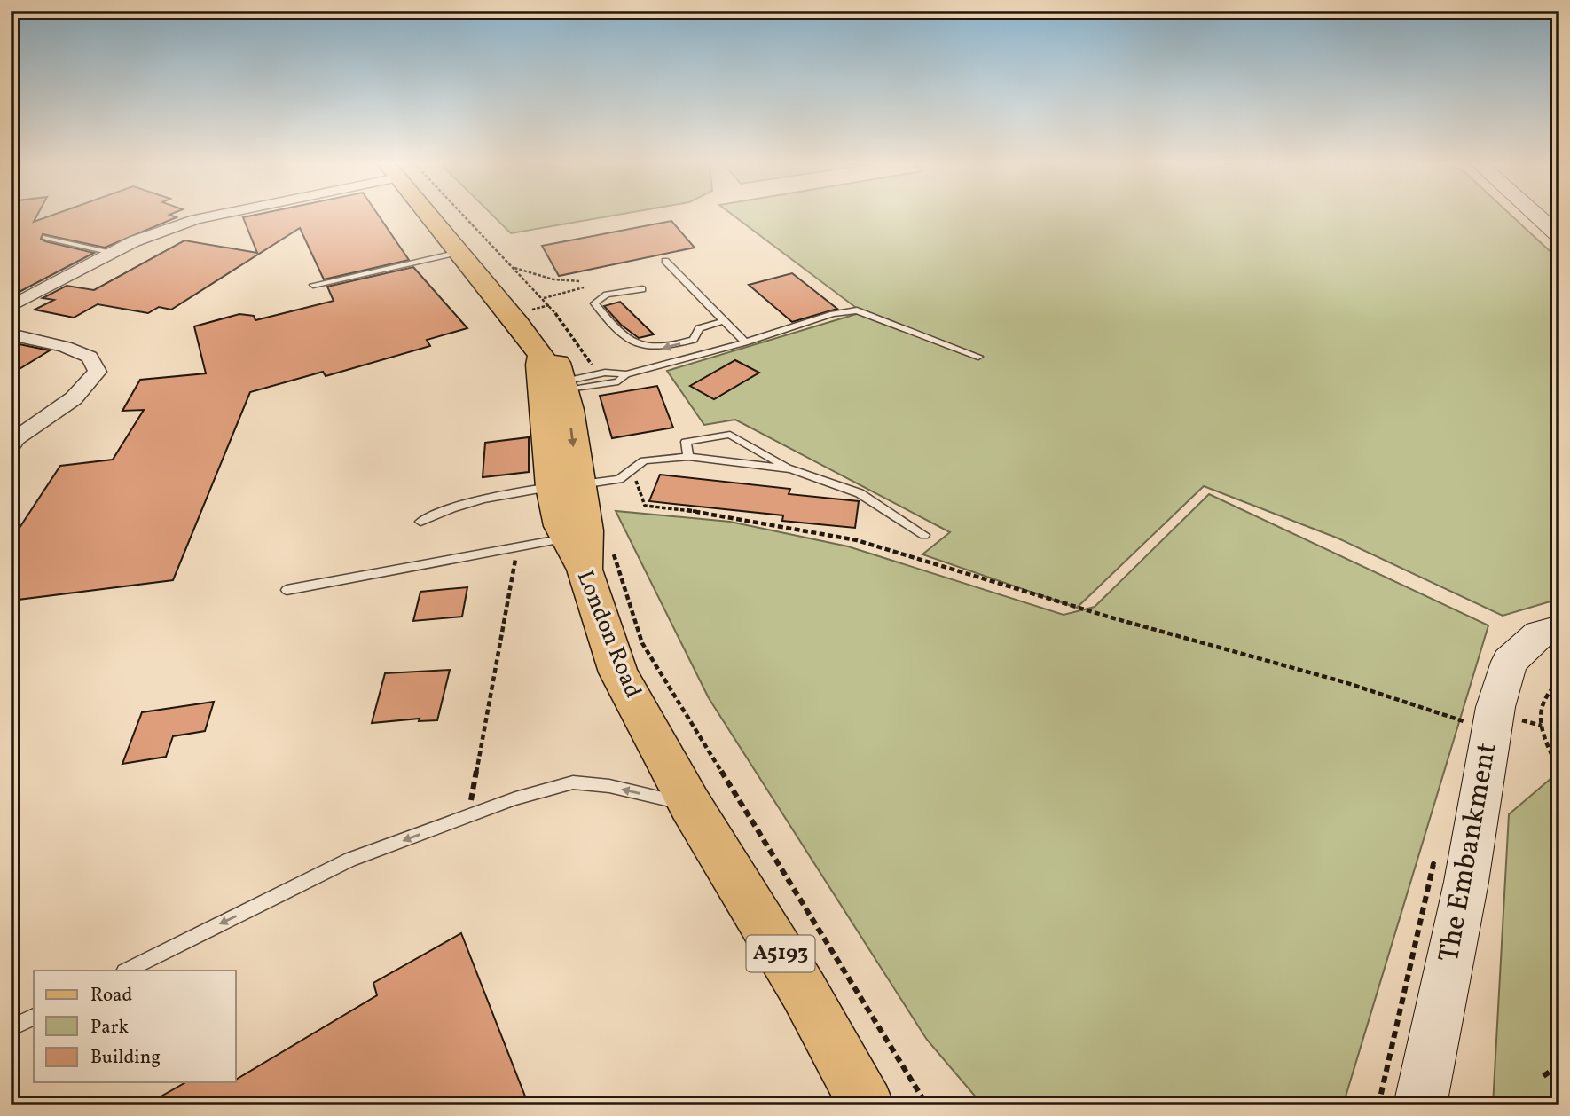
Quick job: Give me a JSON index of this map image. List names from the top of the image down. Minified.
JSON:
{"streets":{"main road":["London Road","The Embankment","A5193"]},"legend":["Road","Park","Building"]}
